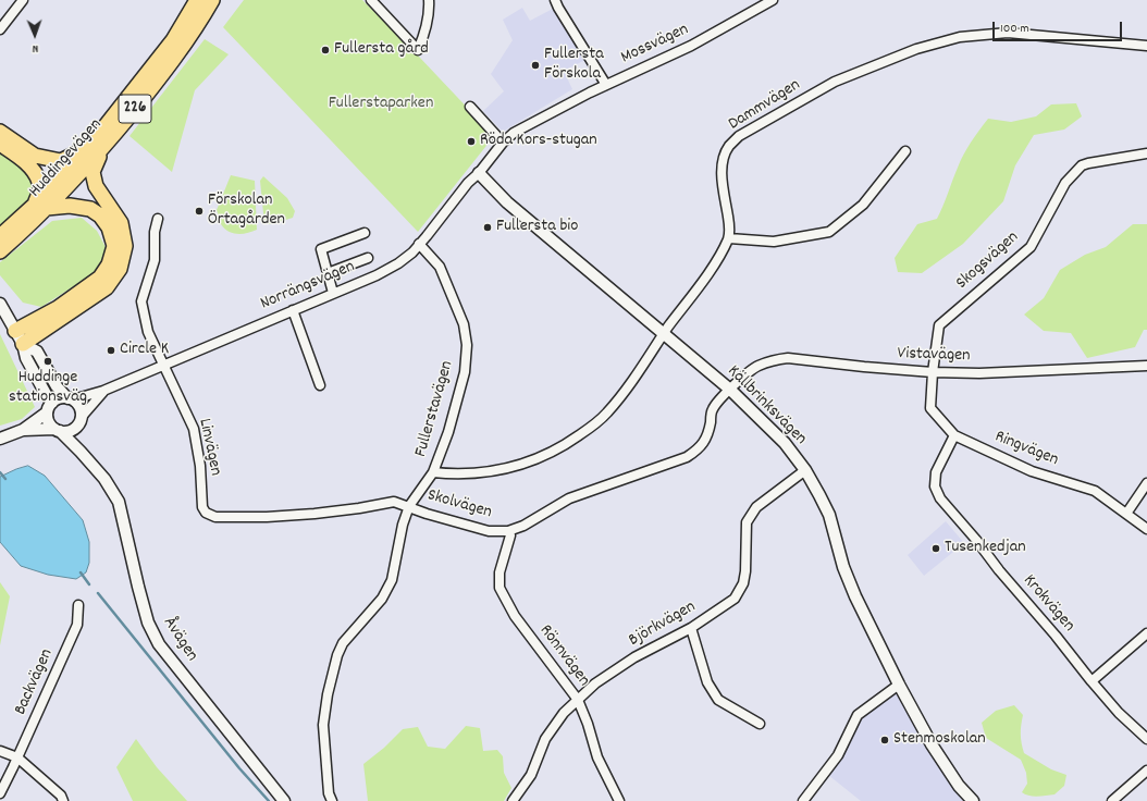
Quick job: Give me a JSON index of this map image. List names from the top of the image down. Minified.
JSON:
{"streets":{"main road":["226","Huddingevägen"],"street":["Mossvägen","Dammvägen","Skogsvägen","Norrängsvägen","Vistavägen","Källbrinksvägen","Fullerstavägen","Linvägen","Ringvägen","Skolvägen","Krokvägen","Björkvägen","Åvägen","Rönnvägen","Backvägen"]},"crossings":[["Mossvägen","Norrängsvägen"],["Skogsvägen","Vistavägen"],["Skogsvägen","Ringvägen"],["Norrängsvägen","Källbrinksvägen"],["Norrängsvägen","Fullerstavägen"],["Norrängsvägen","Linvägen"],["Norrängsvägen","Åvägen"],["Vistavägen","Källbrinksvägen"],["Vistavägen","Ringvägen"],["Vistavägen","Skolvägen"],["Källbrinksvägen","Skolvägen"],["Källbrinksvägen","Björkvägen"],["Fullerstavägen","Skolvägen"],["Linvägen","Skolvägen"],["Ringvägen","Krokvägen"],["Skolvägen","Rönnvägen"],["Björkvägen","Rönnvägen"]],"parks":["Fullerstaparken"],"places":["Fullersta gård","Fullersta Förskola","Röda Kors-stugan","Förskolan Örtagården","Fullersta bio","Circle K","Huddinge stationsväg","Tusenkedjan","Stenmoskolan"],"scale_bar":"100 m","north":"bottom"}
